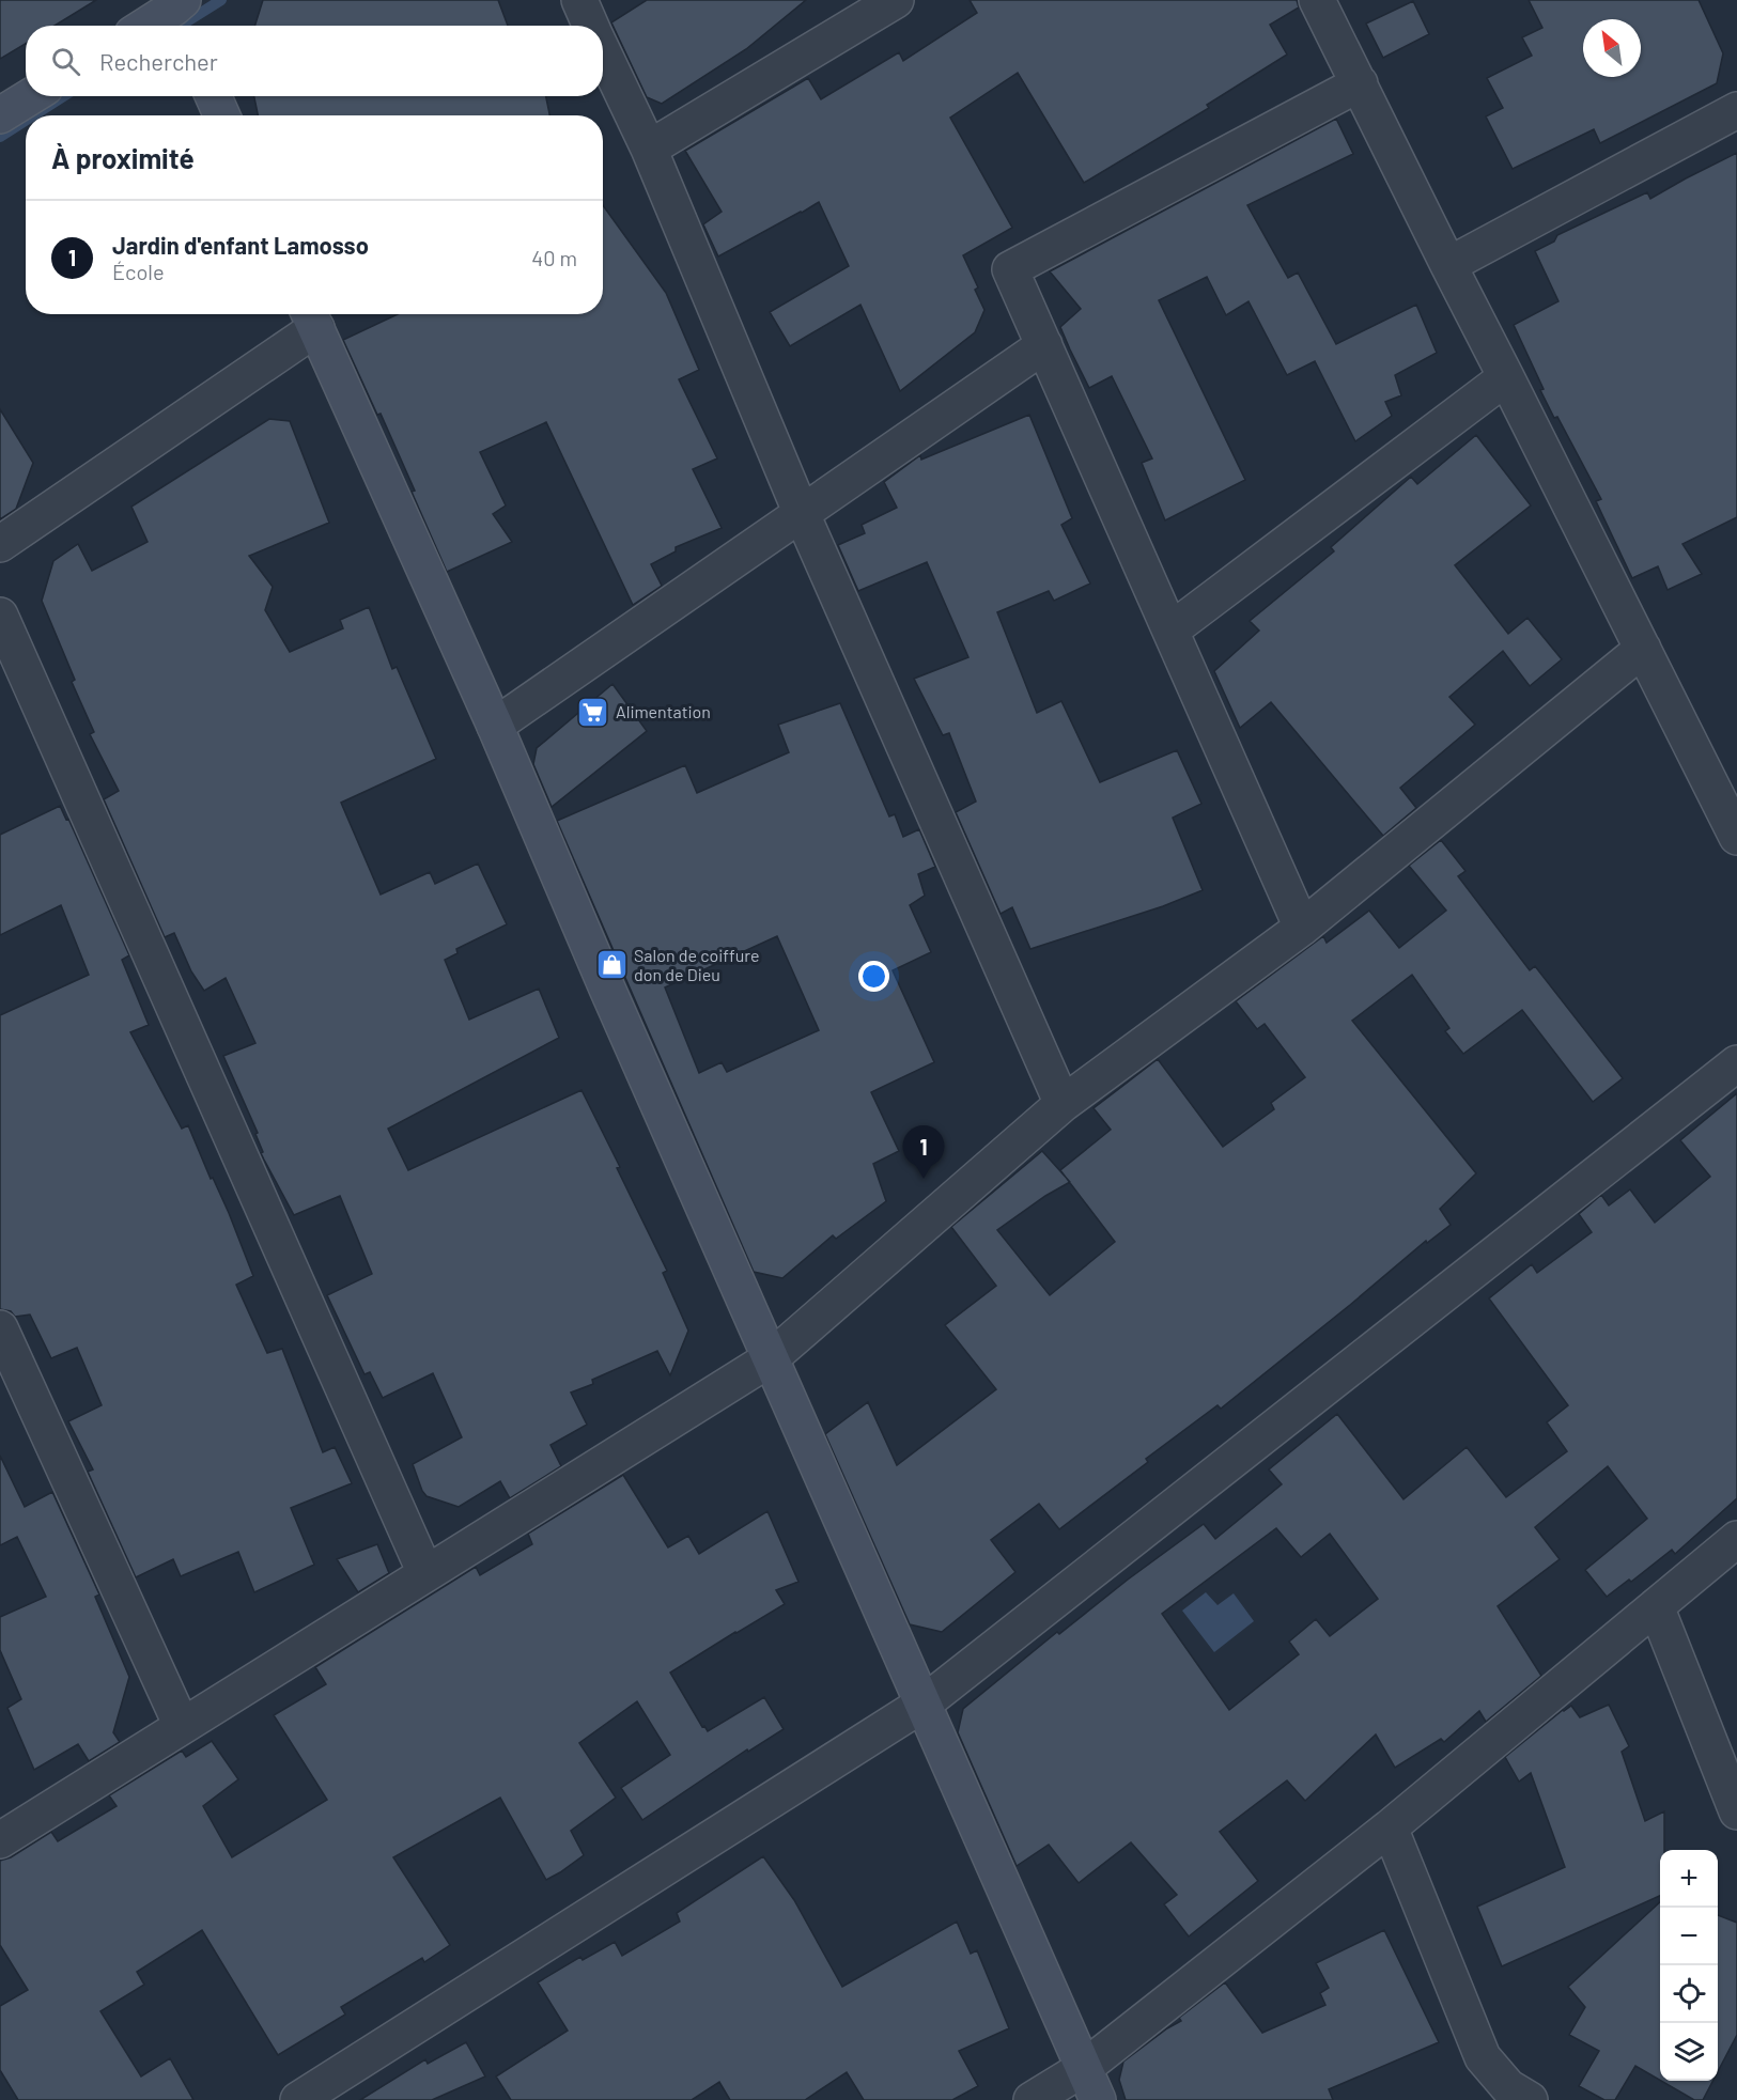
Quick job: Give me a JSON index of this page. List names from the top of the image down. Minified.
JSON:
{"places":{"supermarket":["Alimentation"],"shop":["Salon de coiffure don de Dieu"]},"north":"top left","page":{"search":"Rechercher","heading":"À proximité","list":[{"mark":"1","name":"Jardin d'enfant Lamosso","note":"École","value":"40 m"}],"pins":"1","map_buttons":["+","−"]}}
